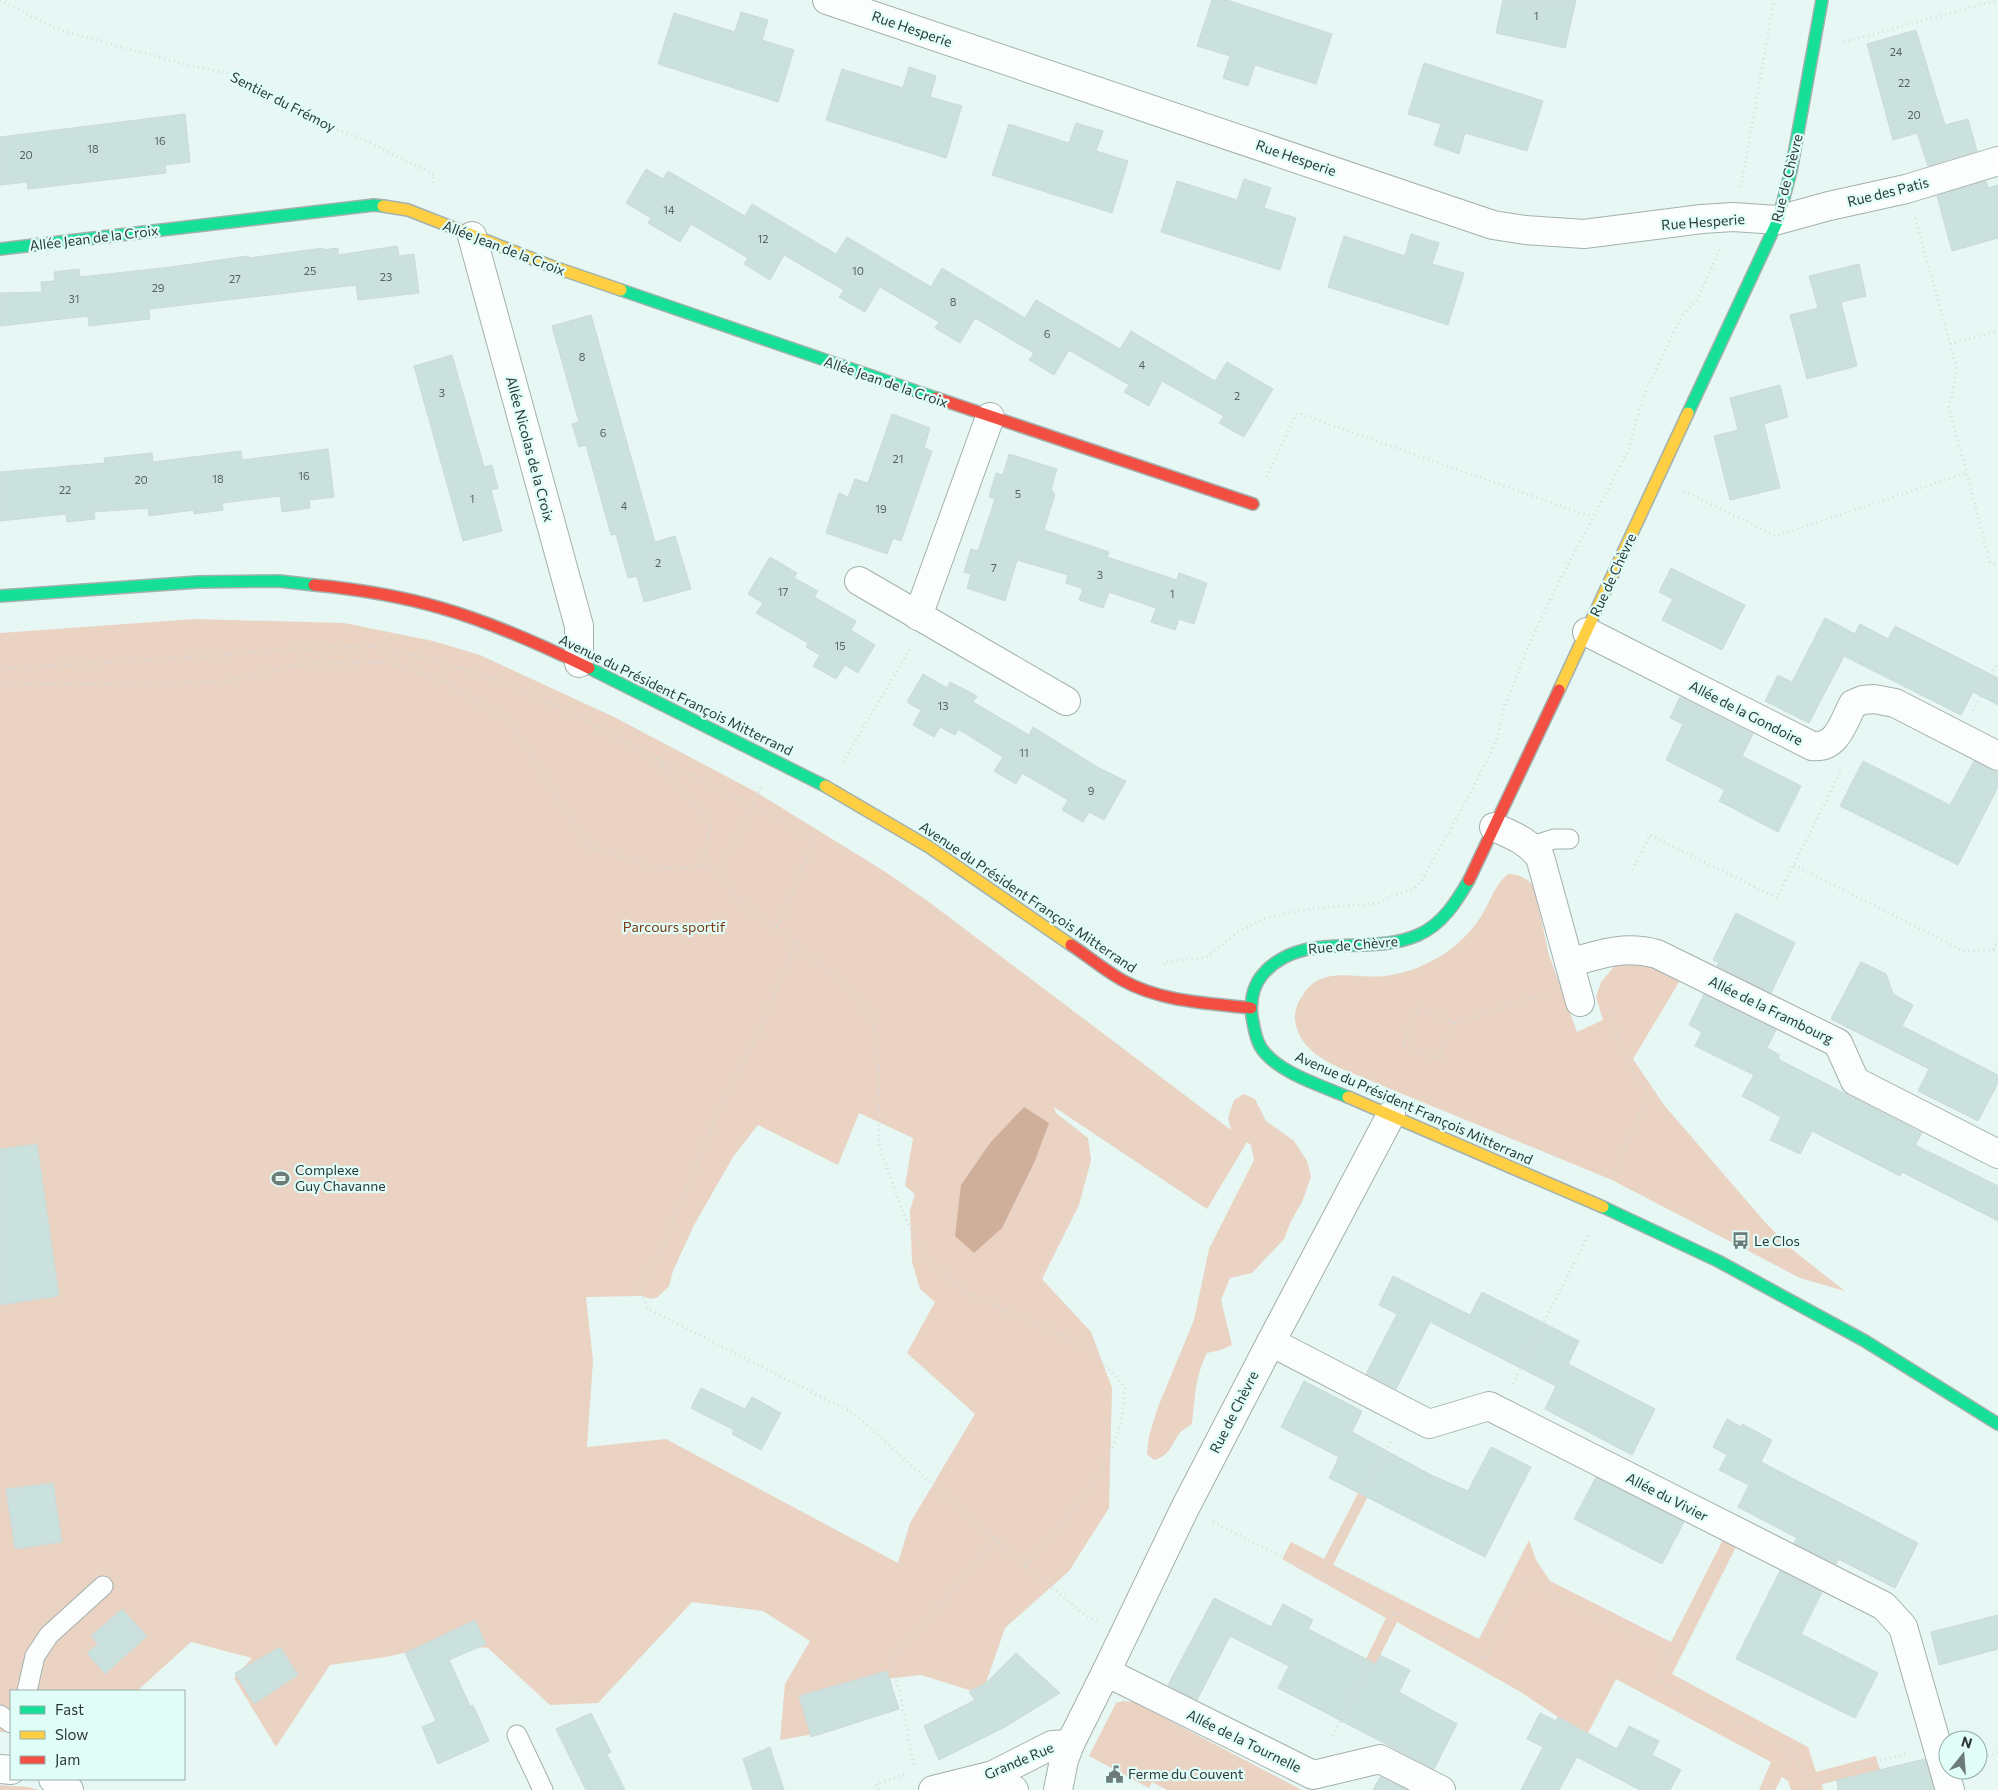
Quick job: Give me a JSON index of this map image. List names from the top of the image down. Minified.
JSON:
{"streets":{"street":["Rue Hesperie","Rue de Chèvre","Rue des Patis","Allée Jean de la Croix","Allée Nicolas de la Croix","Avenue du Président François Mitterrand","Allée de la Gondoire","Allée de la Frambourg","Allée du Vivier","Allée de la Tournelle","Grande Rue"],"path":["Sentier du Frémoy"]},"crossings":[["Rue Hesperie","Rue de Chèvre"],["Rue Hesperie","Rue des Patis"],["Sentier du Frémoy","Allée Jean de la Croix"],["Rue de Chèvre","Rue des Patis"],["Rue de Chèvre","Avenue du Président François Mitterrand"],["Rue de Chèvre","Allée de la Gondoire"],["Rue de Chèvre","Allée du Vivier"],["Rue de Chèvre","Allée de la Tournelle"],["Rue de Chèvre","Grande Rue"],["Allée Jean de la Croix","Allée Nicolas de la Croix"],["Allée Nicolas de la Croix","Avenue du Président François Mitterrand"]],"parks":["Parcours sportif"],"places":{"sports":["Complexe Guy Chavanne"],"bus stop":["Le Clos"],"public building":["Ferme du Couvent"]},"house_numbers":["1","24","22","20","16","18","20","14","12","25","10","23","27","29","31","8","6","8","4","3","2","6","21","16","18","20","22","5","1","4","19","2","7","3","17","1","15","13","11","9"],"legend":["Fast","Slow","Jam"],"north":"top"}
